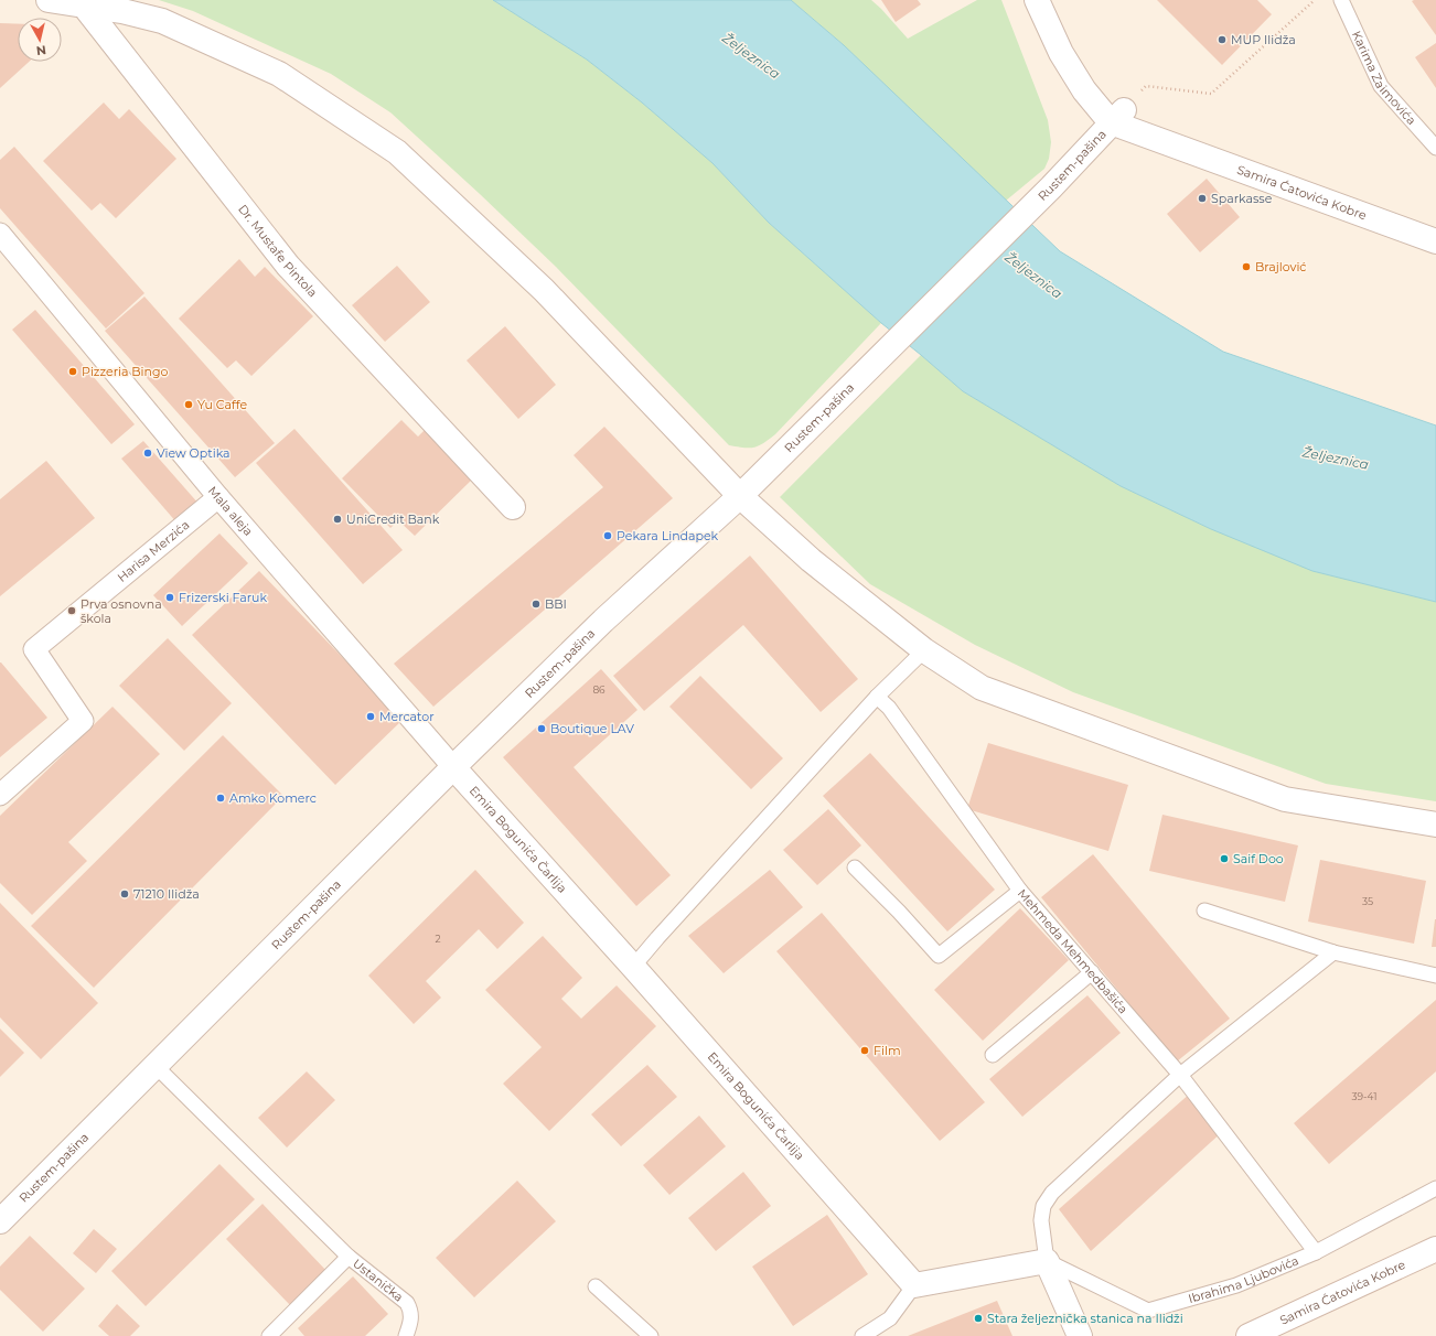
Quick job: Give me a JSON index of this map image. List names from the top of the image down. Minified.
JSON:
{"streets":{"street":["Rustem-pašina","Samira Ćatovića Kobre","Dr. Mustafe Pintola","Mala aleja","Harisa Merzića","Emira Bogunića Čarlija"],"lane":["Karima Zaimovića","Mehmeda Mehmedbašića","Ibrahima Ljubovića","Ustanička"]},"crossings":[["Rustem-pašina","Samira Ćatovića Kobre"],["Rustem-pašina","Mala aleja"],["Rustem-pašina","Emira Bogunića Čarlija"],["Mala aleja","Harisa Merzića"],["Mala aleja","Emira Bogunića Čarlija"],["Mehmeda Mehmedbašića","Ibrahima Ljubovića"]],"water":["Željeznica"],"places":["MUP Ilidža","Sparkasse","Brajlović","Pizzeria Bingo","Yu Caffe","View Optika","UniCredit Bank","Pekara Lindapek","Frizerski Faruk","BBI","Prva osnovna škola","Mercator","Boutique LAV","Amko Komerc","Saif Doo","71210 Ilidža","Film","Stara željeznička stanica na Ilidži"],"house_numbers":["86","35","2","39-41"],"north":"bottom"}
